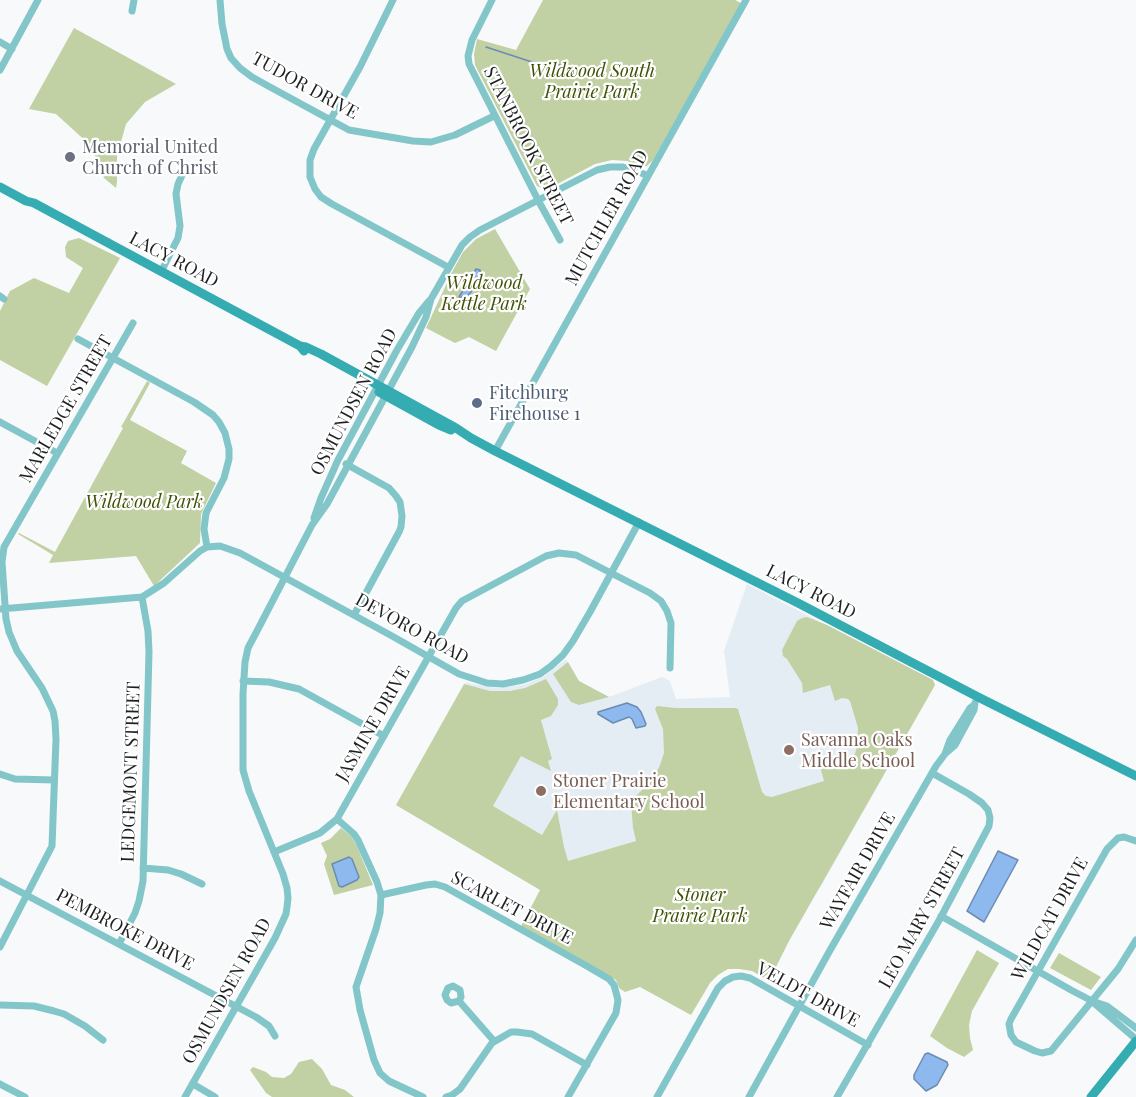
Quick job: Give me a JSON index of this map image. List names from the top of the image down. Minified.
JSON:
{"streets":{"street":["TUDOR DRIVE","STANBROOK STREET","MUTCHLER ROAD","LACY ROAD","OSMUNDSEN ROAD","MARLEDGE STREET","DEVORO ROAD","JASMINE DRIVE","LEDGEMONT STREET","WAYFAIR DRIVE","SCARLET DRIVE","LEO MARY STREET","WILDCAT DRIVE","PEMBROKE DRIVE","VELDT DRIVE"]},"crossings":[["TUDOR DRIVE","STANBROOK STREET"],["STANBROOK STREET","OSMUNDSEN ROAD"],["MUTCHLER ROAD","LACY ROAD"],["MUTCHLER ROAD","OSMUNDSEN ROAD"],["LACY ROAD","OSMUNDSEN ROAD"],["LACY ROAD","DEVORO ROAD"],["LACY ROAD","WAYFAIR DRIVE"],["OSMUNDSEN ROAD","DEVORO ROAD"],["OSMUNDSEN ROAD","JASMINE DRIVE"],["OSMUNDSEN ROAD","PEMBROKE DRIVE"],["MARLEDGE STREET","PEMBROKE DRIVE"],["DEVORO ROAD","JASMINE DRIVE"],["LEDGEMONT STREET","PEMBROKE DRIVE"],["WAYFAIR DRIVE","LEO MARY STREET"],["WAYFAIR DRIVE","VELDT DRIVE"],["LEO MARY STREET","VELDT DRIVE"]],"parks":["Wildwood South Prairie Park","Wildwood Kettle Park","Wildwood Park","Stoner Prairie Park"],"places":["Memorial United Church of Christ","Fitchburg Firehouse 1","Savanna Oaks Middle School","Stoner Prairie Elementary School"]}
